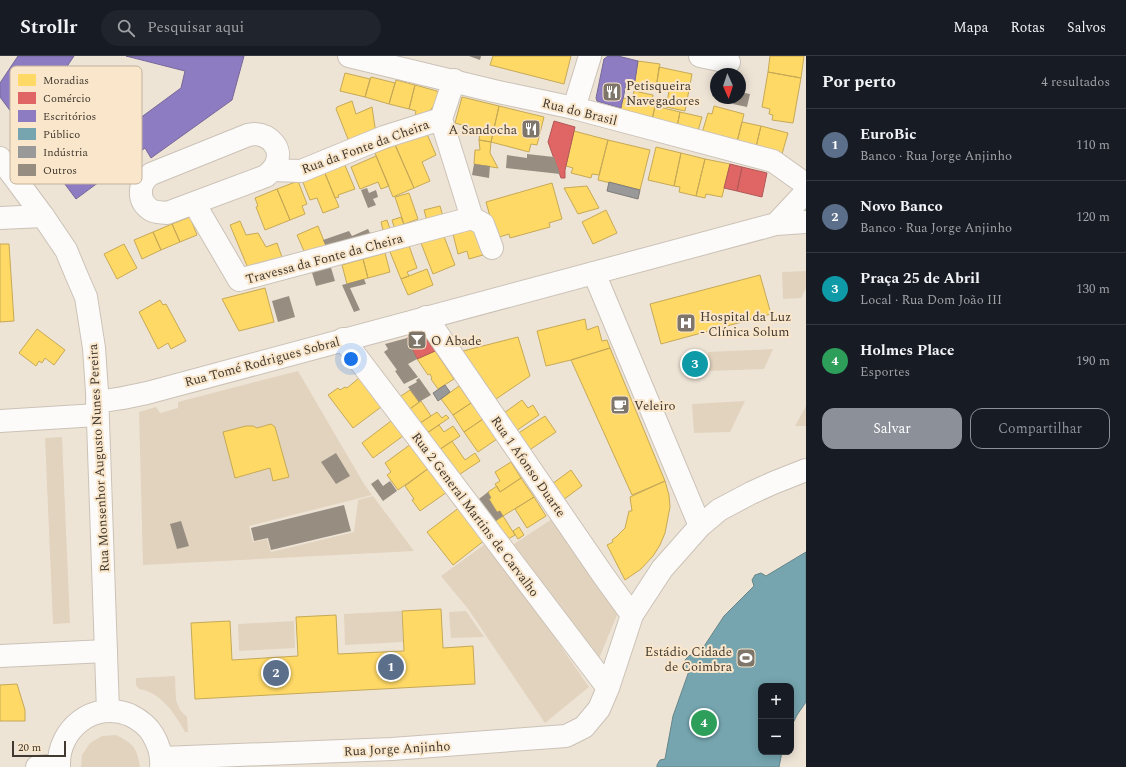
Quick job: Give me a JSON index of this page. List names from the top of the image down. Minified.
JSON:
{"streets":{"street":["Rua do Brasil","Rua da Fonte da Cheira","Travessa da Fonte da Cheira","Rua Tomé Rodrigues Sobral","Rua Monsenhor Augusto Nunes Pereira","Rua 1 Afonso Duarte","Rua 2 General Martins de Carvalho","Rua Jorge Anjinho"]},"crossings":[["Rua do Brasil","Rua da Fonte da Cheira"],["Rua Tomé Rodrigues Sobral","Rua Monsenhor Augusto Nunes Pereira"],["Rua Tomé Rodrigues Sobral","Rua 1 Afonso Duarte"],["Rua Tomé Rodrigues Sobral","Rua 2 General Martins de Carvalho"],["Rua 1 Afonso Duarte","Rua Jorge Anjinho"],["Rua 2 General Martins de Carvalho","Rua Jorge Anjinho"]],"places":{"restaurant":["Petisqueira Navegadores","A Sandocha"],"hospital":["Hospital da Luz - Clínica Solum"],"bar":["O Abade"],"cafe":["Veleiro"],"sports":["Estádio Cidade de Coimbra"]},"legend":["Moradias","Comércio","Escritórios","Público","Indústria","Outros"],"scale_bar":"20 m","north":"bottom","page":{"header":"Strollr","search":"Pesquisar aqui","nav":["Mapa","Rotas","Salvos"],"heading":["Por perto","4 resultados"],"list":[{"mark":"1","name":"EuroBic","note":"Banco · Rua Jorge Anjinho","value":"110 m"},{"mark":"2","name":"Novo Banco","note":"Banco · Rua Jorge Anjinho","value":"120 m"},{"mark":"3","name":"Praça 25 de Abril","note":"Local · Rua Dom João III","value":"130 m"},{"mark":"4","name":"Holmes Place","note":"Esportes","value":"190 m"}],"pins":["3","1","2","4"],"buttons":["Salvar","Compartilhar"],"map_buttons":["+","−"],"scale":"20 m"}}
